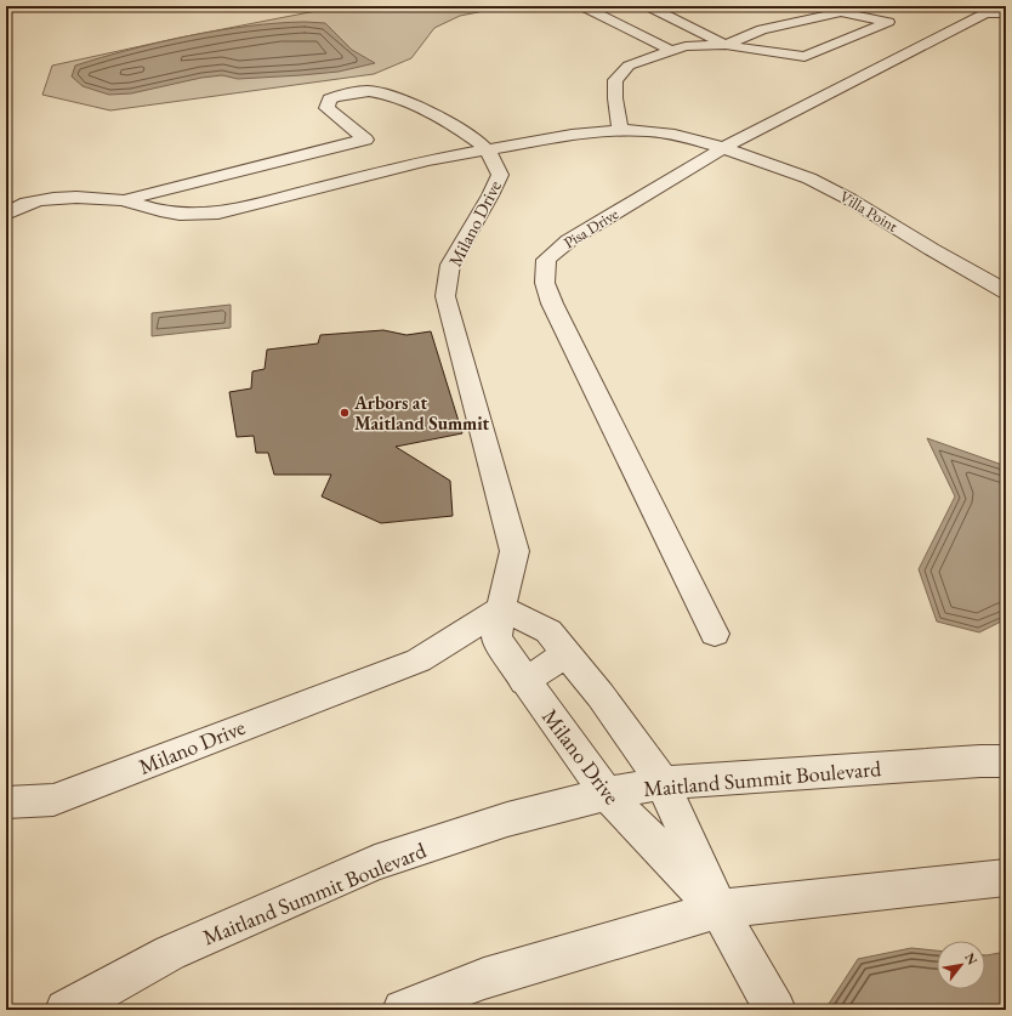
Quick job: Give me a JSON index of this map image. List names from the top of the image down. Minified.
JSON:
{"streets":{"street":["Villa Point","Milano Drive","Pisa Drive","Maitland Summit Boulevard"]},"crossings":[["Villa Point","Milano Drive"],["Villa Point","Pisa Drive"],["Milano Drive","Pisa Drive"],["Milano Drive","Maitland Summit Boulevard"]],"places":["Arbors at Maitland Summit"],"north":"top right"}
